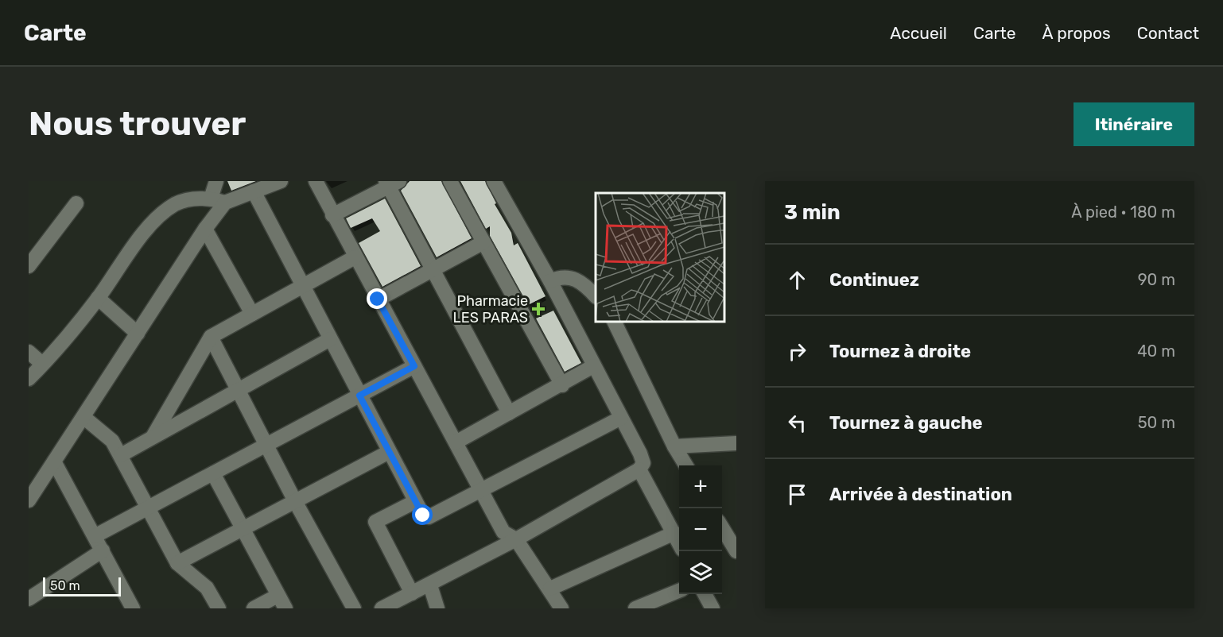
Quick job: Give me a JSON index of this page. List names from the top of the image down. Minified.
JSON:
{"places":{"health":["Pharmacie LES PARAS"]},"scale_bar":"50 m","page":{"header":"Carte","nav":["Accueil","Carte","À propos","Contact"],"buttons":"Itinéraire","title":"Nous trouver","heading":["3 min","À pied · 180 m"],"list":[["Continuez","90 m"],["Tournez à droite","40 m"],["Tournez à gauche","50 m"],"Arrivée à destination"],"map_buttons":["+","−"],"scale":"50 m"}}
